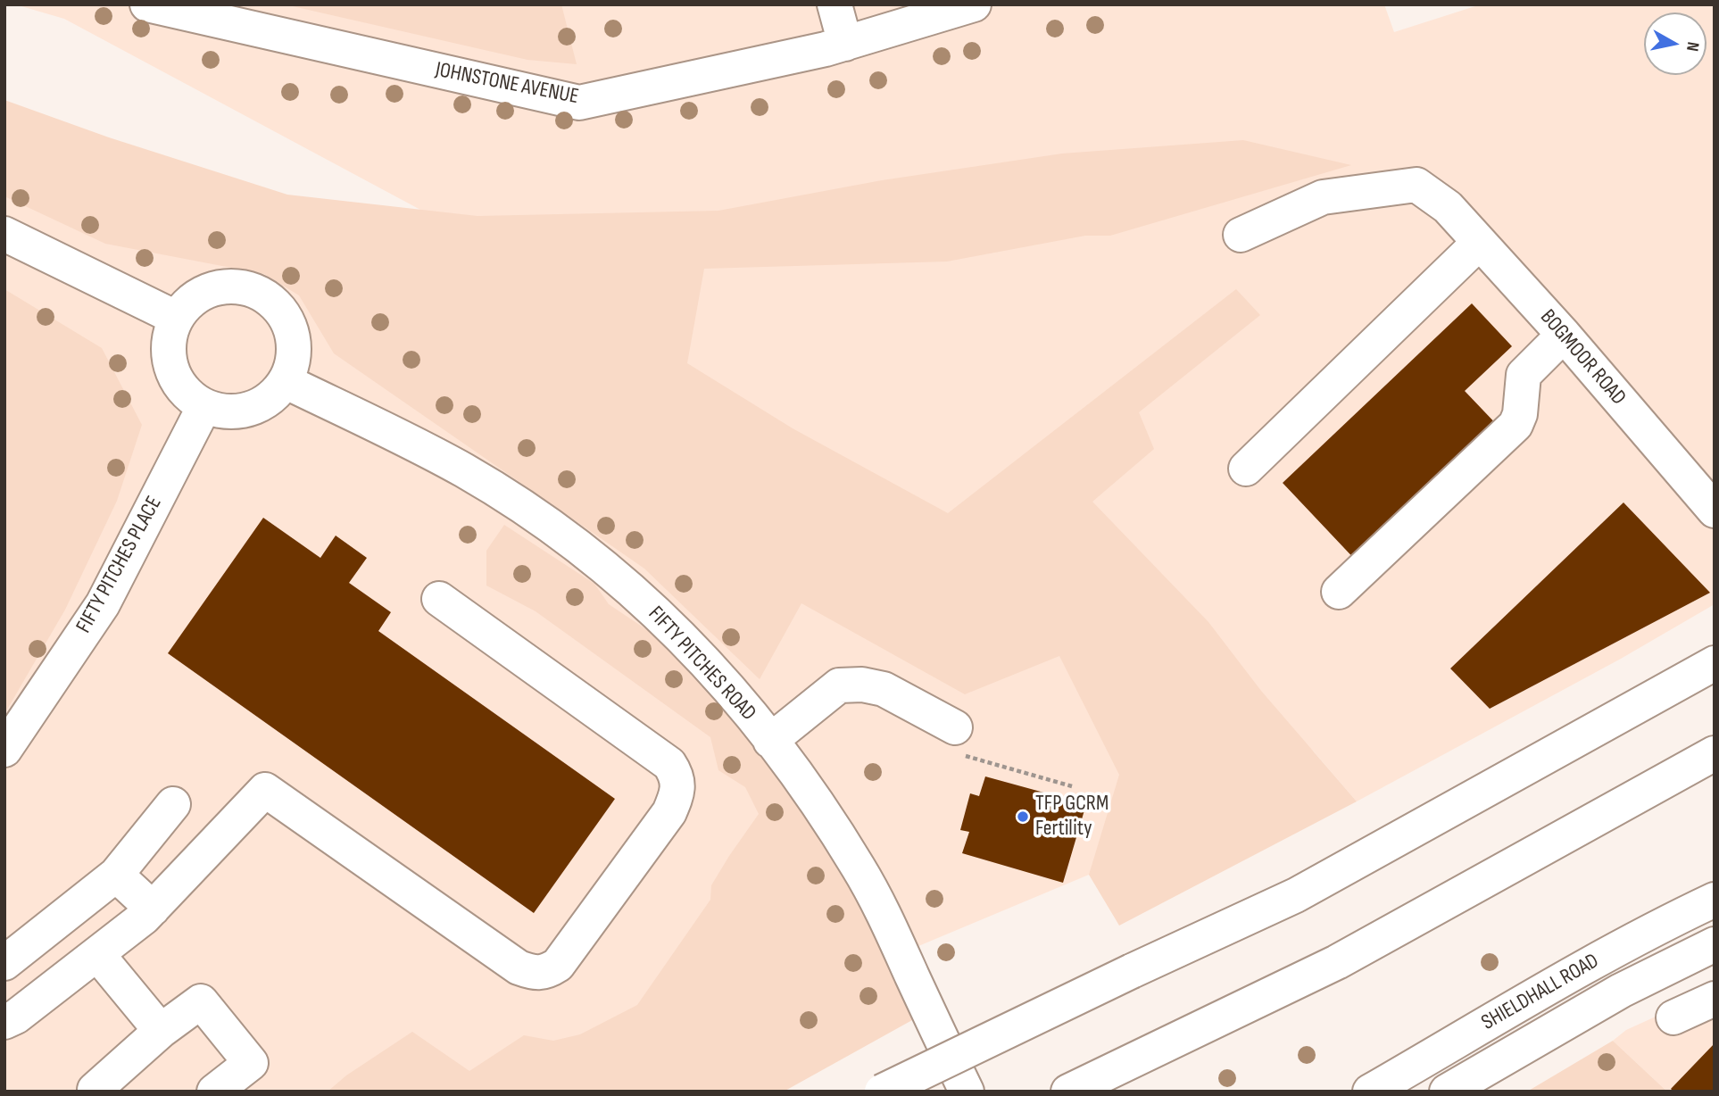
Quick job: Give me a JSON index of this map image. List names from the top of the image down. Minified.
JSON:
{"streets":{"main road":["JOHNSTONE AVENUE","BOGMOOR ROAD","FIFTY PITCHES PLACE","FIFTY PITCHES ROAD","SHIELDHALL ROAD"]},"crossings":[["FIFTY PITCHES PLACE","FIFTY PITCHES ROAD"]],"places":["TFP GCRM Fertility"],"north":"right"}
